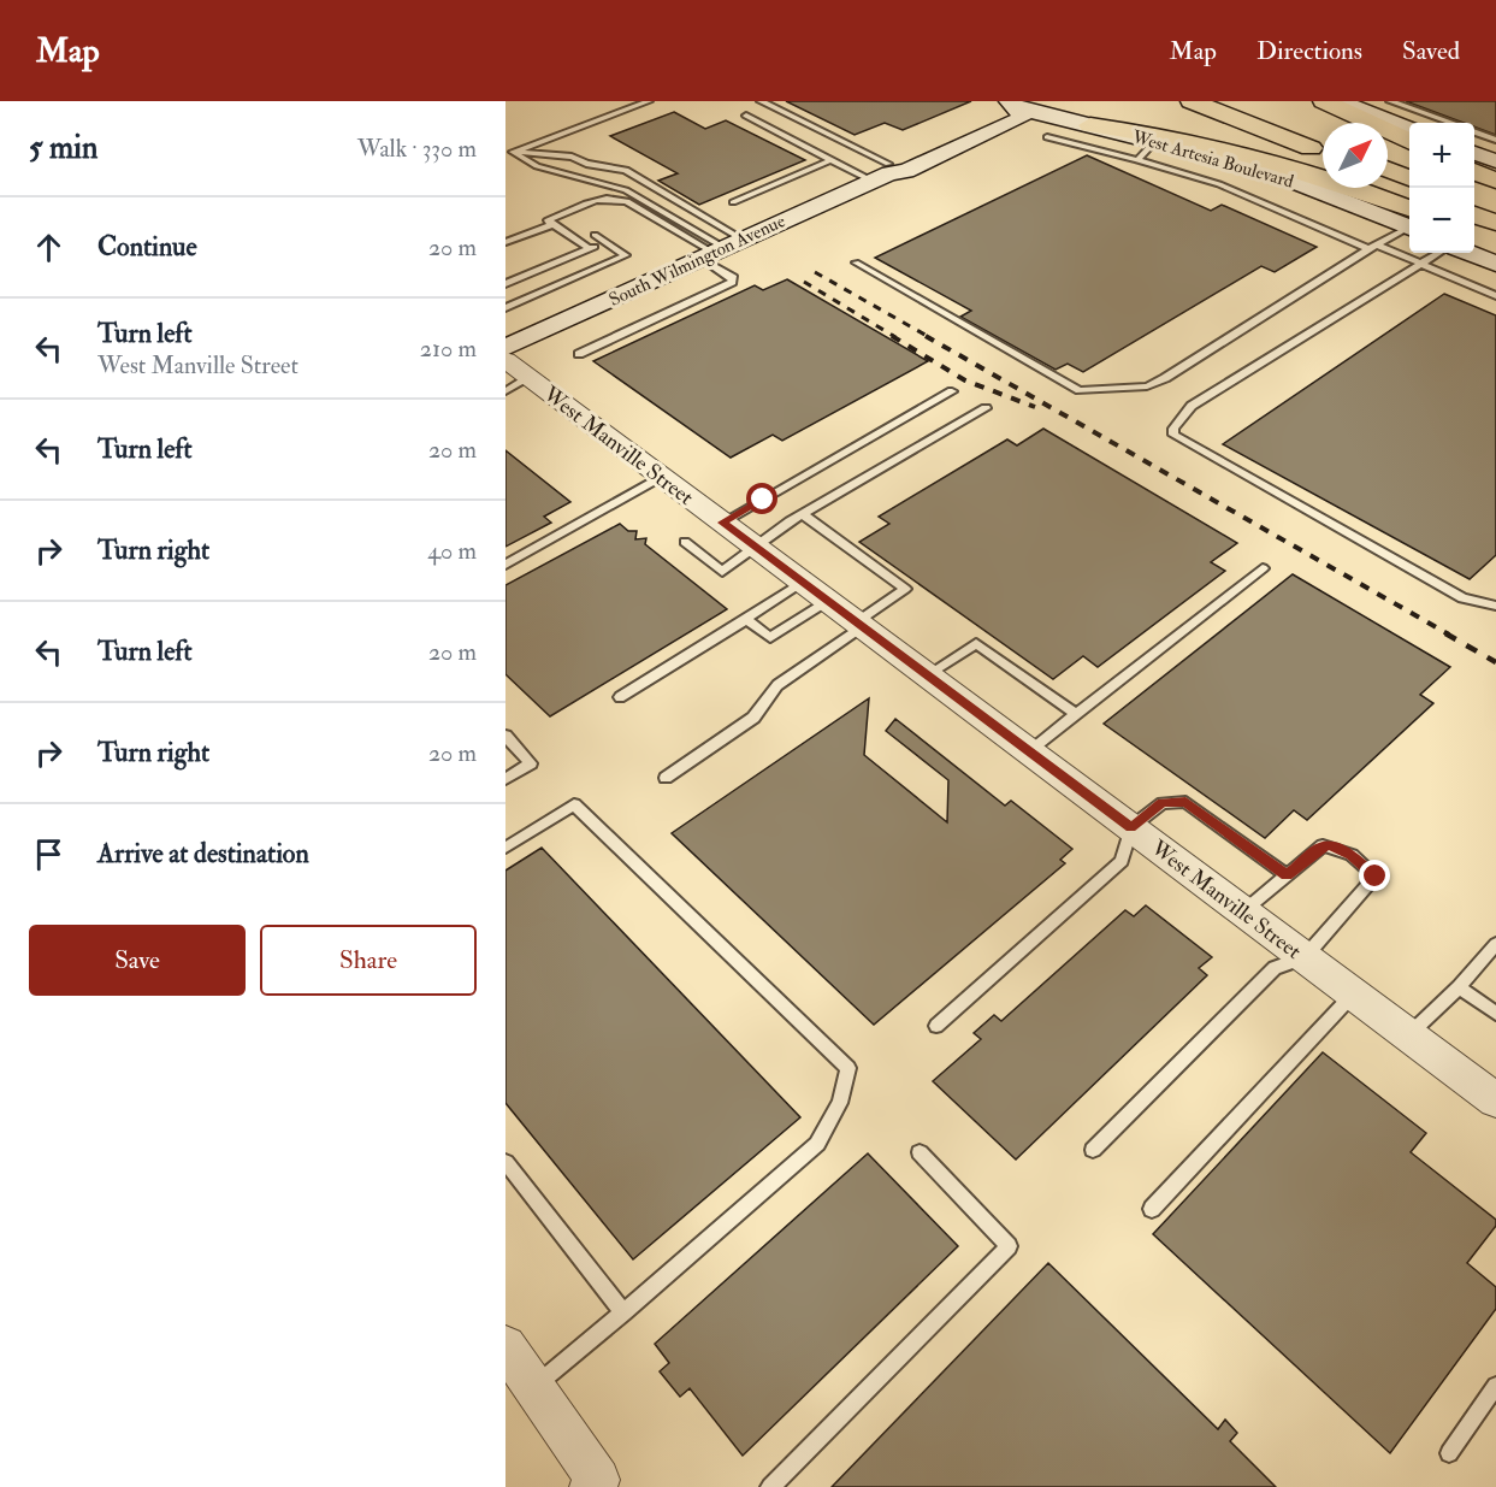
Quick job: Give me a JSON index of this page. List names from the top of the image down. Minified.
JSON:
{"streets":{"main road":["West Artesia Boulevard","South Wilmington Avenue"],"street":["West Manville Street"]},"crossings":[["West Artesia Boulevard","South Wilmington Avenue"]],"north":"top right","page":{"header":"Map","nav":["Map","Directions","Saved"],"heading":["5 min","Walk · 330 m"],"map_buttons":["+","−"],"list":[["Continue","20 m"],["Turn left","West Manville Street","210 m"],["Turn left","20 m"],["Turn right","40 m"],["Turn left","20 m"],["Turn right","20 m"],"Arrive at destination"],"buttons":["Save","Share"]}}
